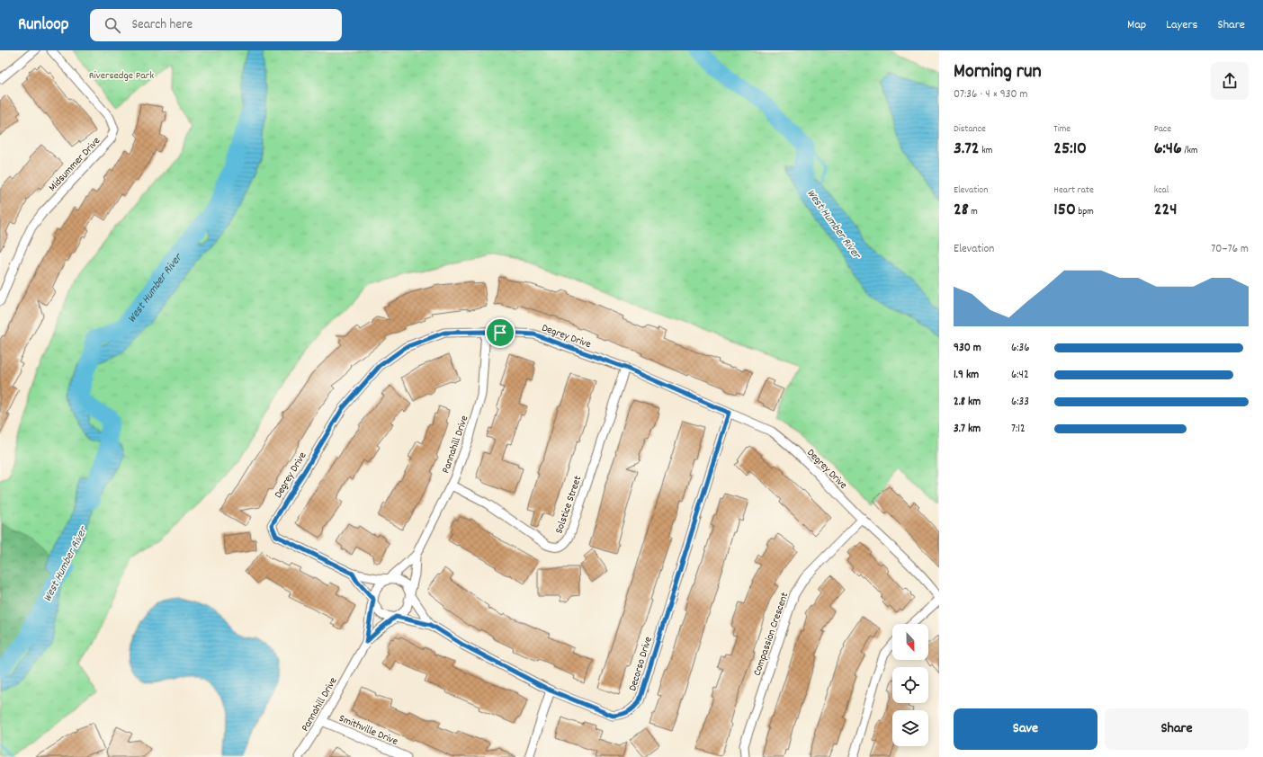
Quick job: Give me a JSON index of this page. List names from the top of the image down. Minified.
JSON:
{"streets":{"street":["Midsummer Drive","Degrey Drive","Pannahill Drive","Solstice Street","Compassion Crescent","Decorso Drive","Smithville Drive"]},"crossings":[["Degrey Drive","Pannahill Drive"],["Degrey Drive","Solstice Street"],["Degrey Drive","Compassion Crescent"],["Degrey Drive","Decorso Drive"],["Pannahill Drive","Solstice Street"],["Pannahill Drive","Decorso Drive"],["Pannahill Drive","Smithville Drive"]],"water":["West Humber River"],"parks":["Riversedge Park"],"north":"bottom","page":{"header":"Runloop","search":"Search here","nav":["Map","Layers","Share"],"heading":["Morning run","07:36 · 4 × 930 m"],"stats":[["Distance","3.72 km"],["Time","25:10"],["Pace","6:46 /km"],["Elevation","28 m"],["Heart rate","150 bpm"],["kcal","224"]],"chart":["Elevation","70–76 m"],"list":[{"name":"930 m","note":"6:36"},{"name":"1.9 km","note":"6:42"},{"name":"2.8 km","note":"6:33"},{"name":"3.7 km","note":"7:12"}],"buttons":["Save","Share"]}}
